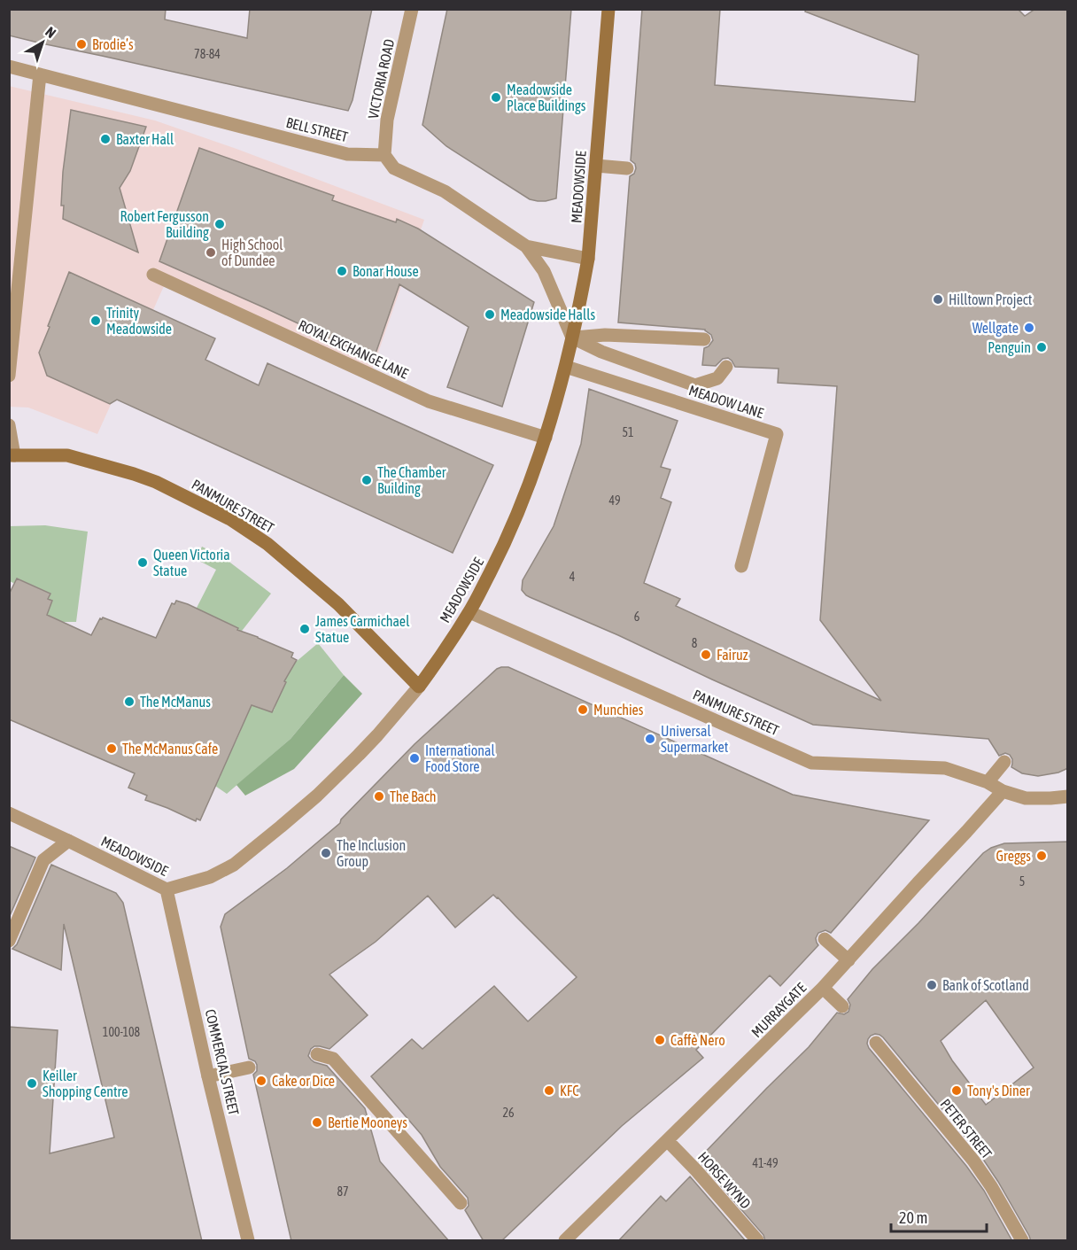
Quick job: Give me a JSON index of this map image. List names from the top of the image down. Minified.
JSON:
{"streets":{"street":["VICTORIA ROAD","BELL STREET","MEADOWSIDE","ROYAL EXCHANGE LANE","MEADOW LANE","PANMURE STREET","MURRAYGATE","COMMERCIAL STREET","PETER STREET","HORSE WYND"]},"crossings":[["VICTORIA ROAD","BELL STREET"],["MEADOWSIDE","ROYAL EXCHANGE LANE"],["MEADOWSIDE","MEADOW LANE"],["MEADOWSIDE","PANMURE STREET"],["MEADOWSIDE","COMMERCIAL STREET"],["PANMURE STREET","MURRAYGATE"],["MURRAYGATE","HORSE WYND"]],"places":["Brodie’s","Meadowside Place Buildings","Baxter Hall","Robert Fergusson Building","High School of Dundee","Bonar House","Hilltown Project","Meadowside Halls","Trinity Meadowside","Wellgate","Penguin","The Chamber Building","Queen Victoria Statue","James Carmichael Statue","Fairuz","The McManus","Munchies","Universal Supermarket","The McManus Cafe","International Food Store","The Bach","The Inclusion Group","Greggs","Bank of Scotland","Caffè Nero","Cake or Dice","Keiller Shopping Centre","KFC","Tony's Diner","Bertie Mooneys"],"house_numbers":["78-84","51","49","4","6","8","5","100-108","26","41-49","87"],"scale_bar":"20 m","north":"top right"}
